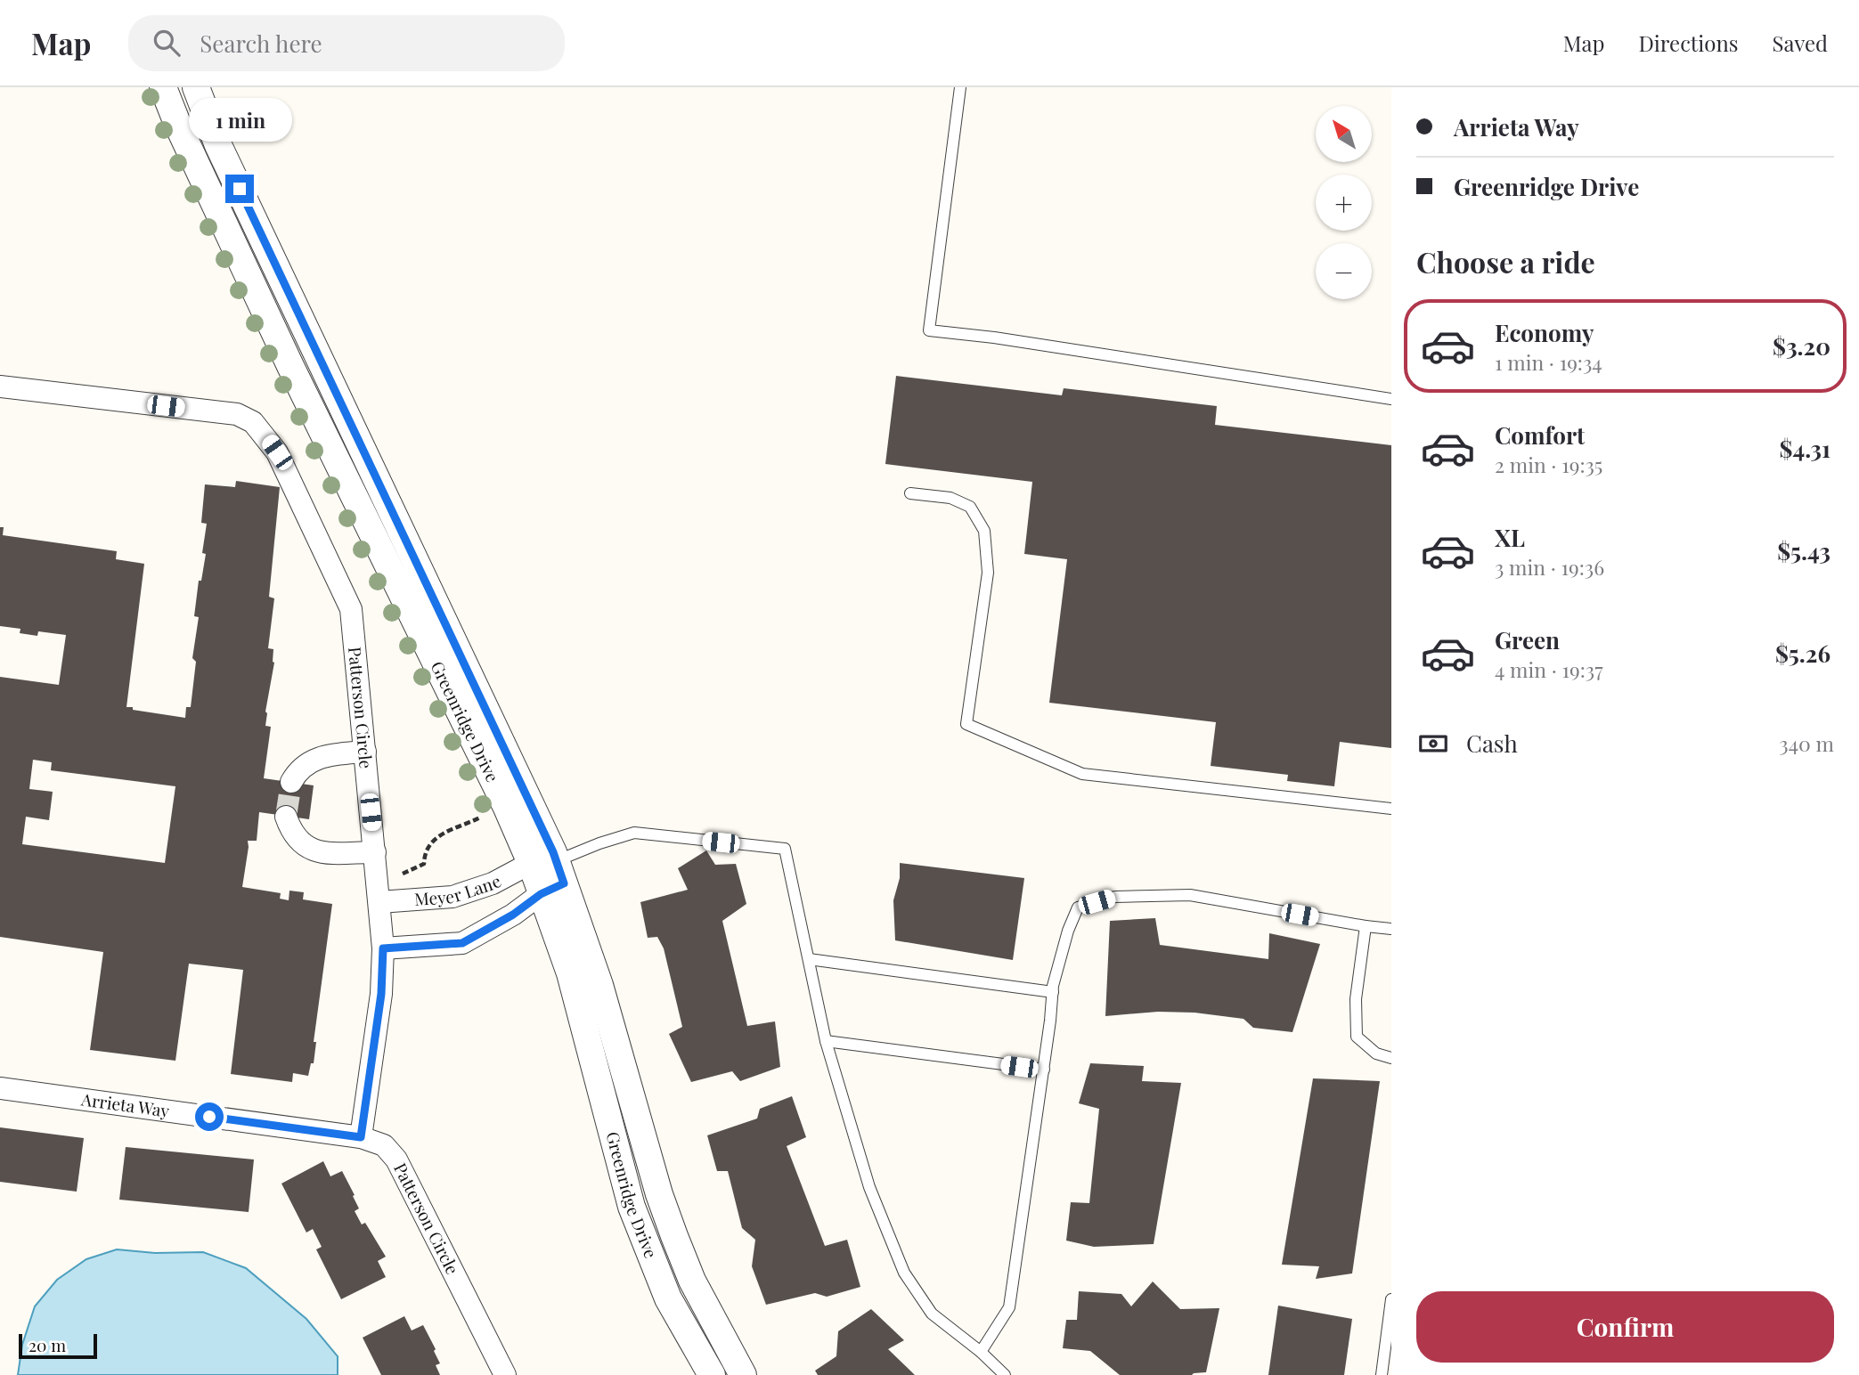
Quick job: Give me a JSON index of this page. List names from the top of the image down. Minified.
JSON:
{"streets":{"street":["Patterson Circle","Greenridge Drive","Meyer Lane","Arrieta Way"]},"crossings":[["Patterson Circle","Meyer Lane"],["Patterson Circle","Arrieta Way"],["Greenridge Drive","Meyer Lane"]],"scale_bar":"20 m","north":"top left","page":{"header":"Map","search":"Search here","nav":["Map","Directions","Saved"],"banner":["Arrieta Way","Greenridge Drive"],"bubble":"1 min","map_buttons":["+","−"],"heading":"Choose a ride","list":[{"name":"Economy","note":"1 min · 19:34","value":"$3.20"},{"name":"Comfort","note":"2 min · 19:35","value":"$4.31"},{"name":"XL","note":"3 min · 19:36","value":"$5.43"},{"name":"Green","note":"4 min · 19:37","value":"$5.26"}],"pay":["Cash","340 m"],"buttons":"Confirm","scale":"20 m"}}
